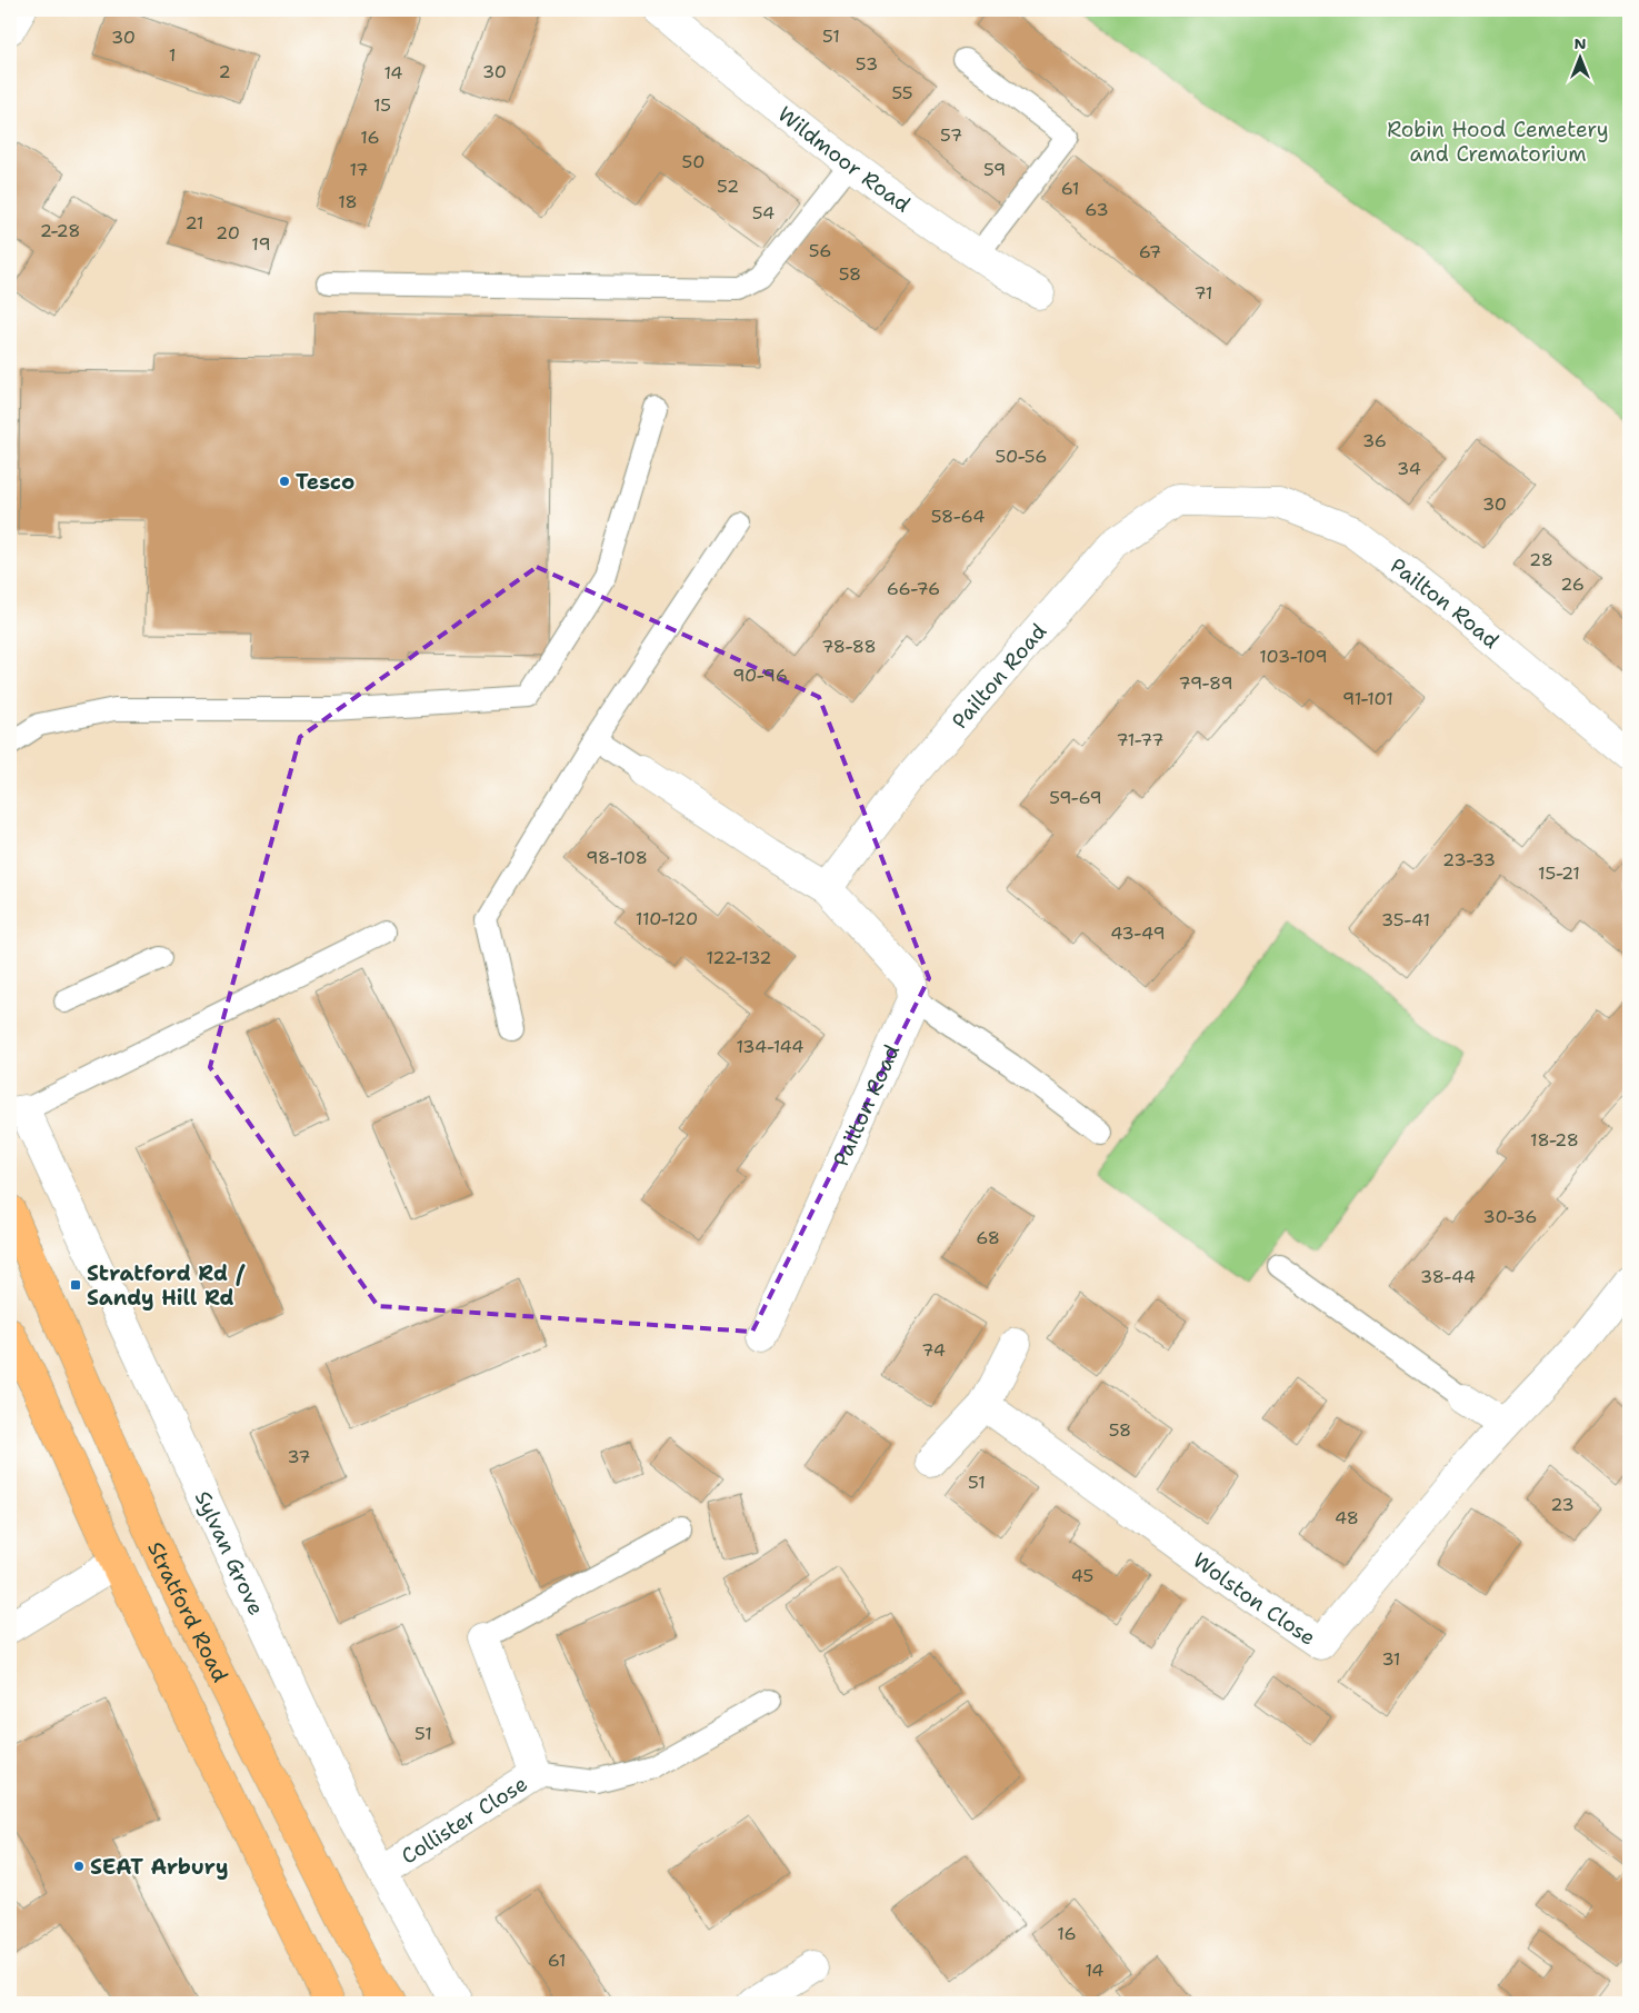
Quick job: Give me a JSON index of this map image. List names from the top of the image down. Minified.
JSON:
{"streets":{"highway":["Stratford Road"],"street":["Wildmoor Road","Pailton Road","Sylvan Grove","Wolston Close","Collister Close"]},"crossings":[["Sylvan Grove","Collister Close"]],"parks":["Robin Hood Cemetery and Crematorium"],"places":{"other":["Tesco","SEAT Arbury"],"transit":["Stratford Rd / Sandy Hill Rd"]},"house_numbers":["51","30","1","53","2","30","14","55","15","57","16","50","17","59","52","61","18","63","54","21","2-28","20","19","56","67","58","71","36","50-56","34","30","58-64","28","26","66-76","78-88","103-109","90-96","79-89","91-101","71-77","59-69","98-108","23-33","15-21","110-120","35-41","43-49","122-132","134-144","18-28","30-36","68","38-44","74","58","37","51","23","48","45","31","51","16","61","14"],"north":"top"}
